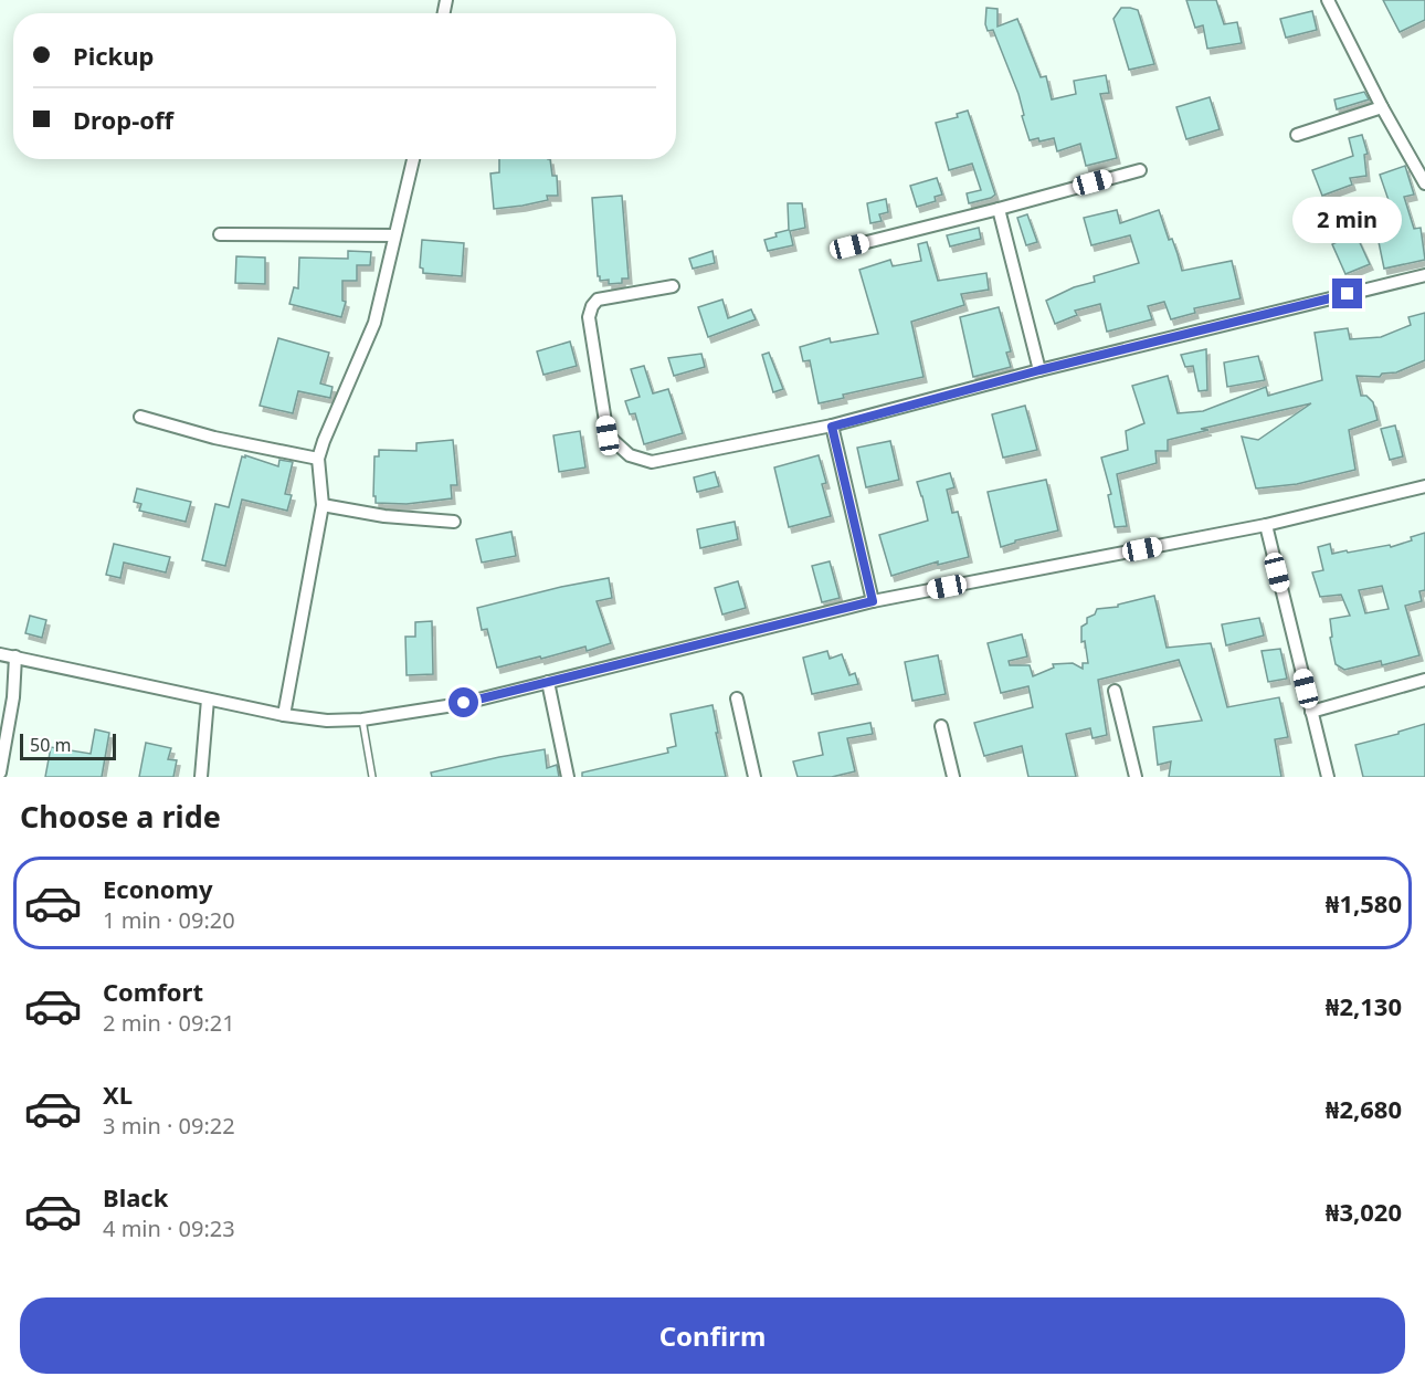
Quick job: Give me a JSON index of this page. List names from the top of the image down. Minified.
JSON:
{"scale_bar":"50 m","page":{"banner":["Pickup","Drop-off"],"bubble":"2 min","scale":"50 m","heading":"Choose a ride","list":[{"name":"Economy","note":"1 min · 09:20","value":"₦1,580"},{"name":"Comfort","note":"2 min · 09:21","value":"₦2,130"},{"name":"XL","note":"3 min · 09:22","value":"₦2,680"},{"name":"Black","note":"4 min · 09:23","value":"₦3,020"}],"buttons":"Confirm"}}
